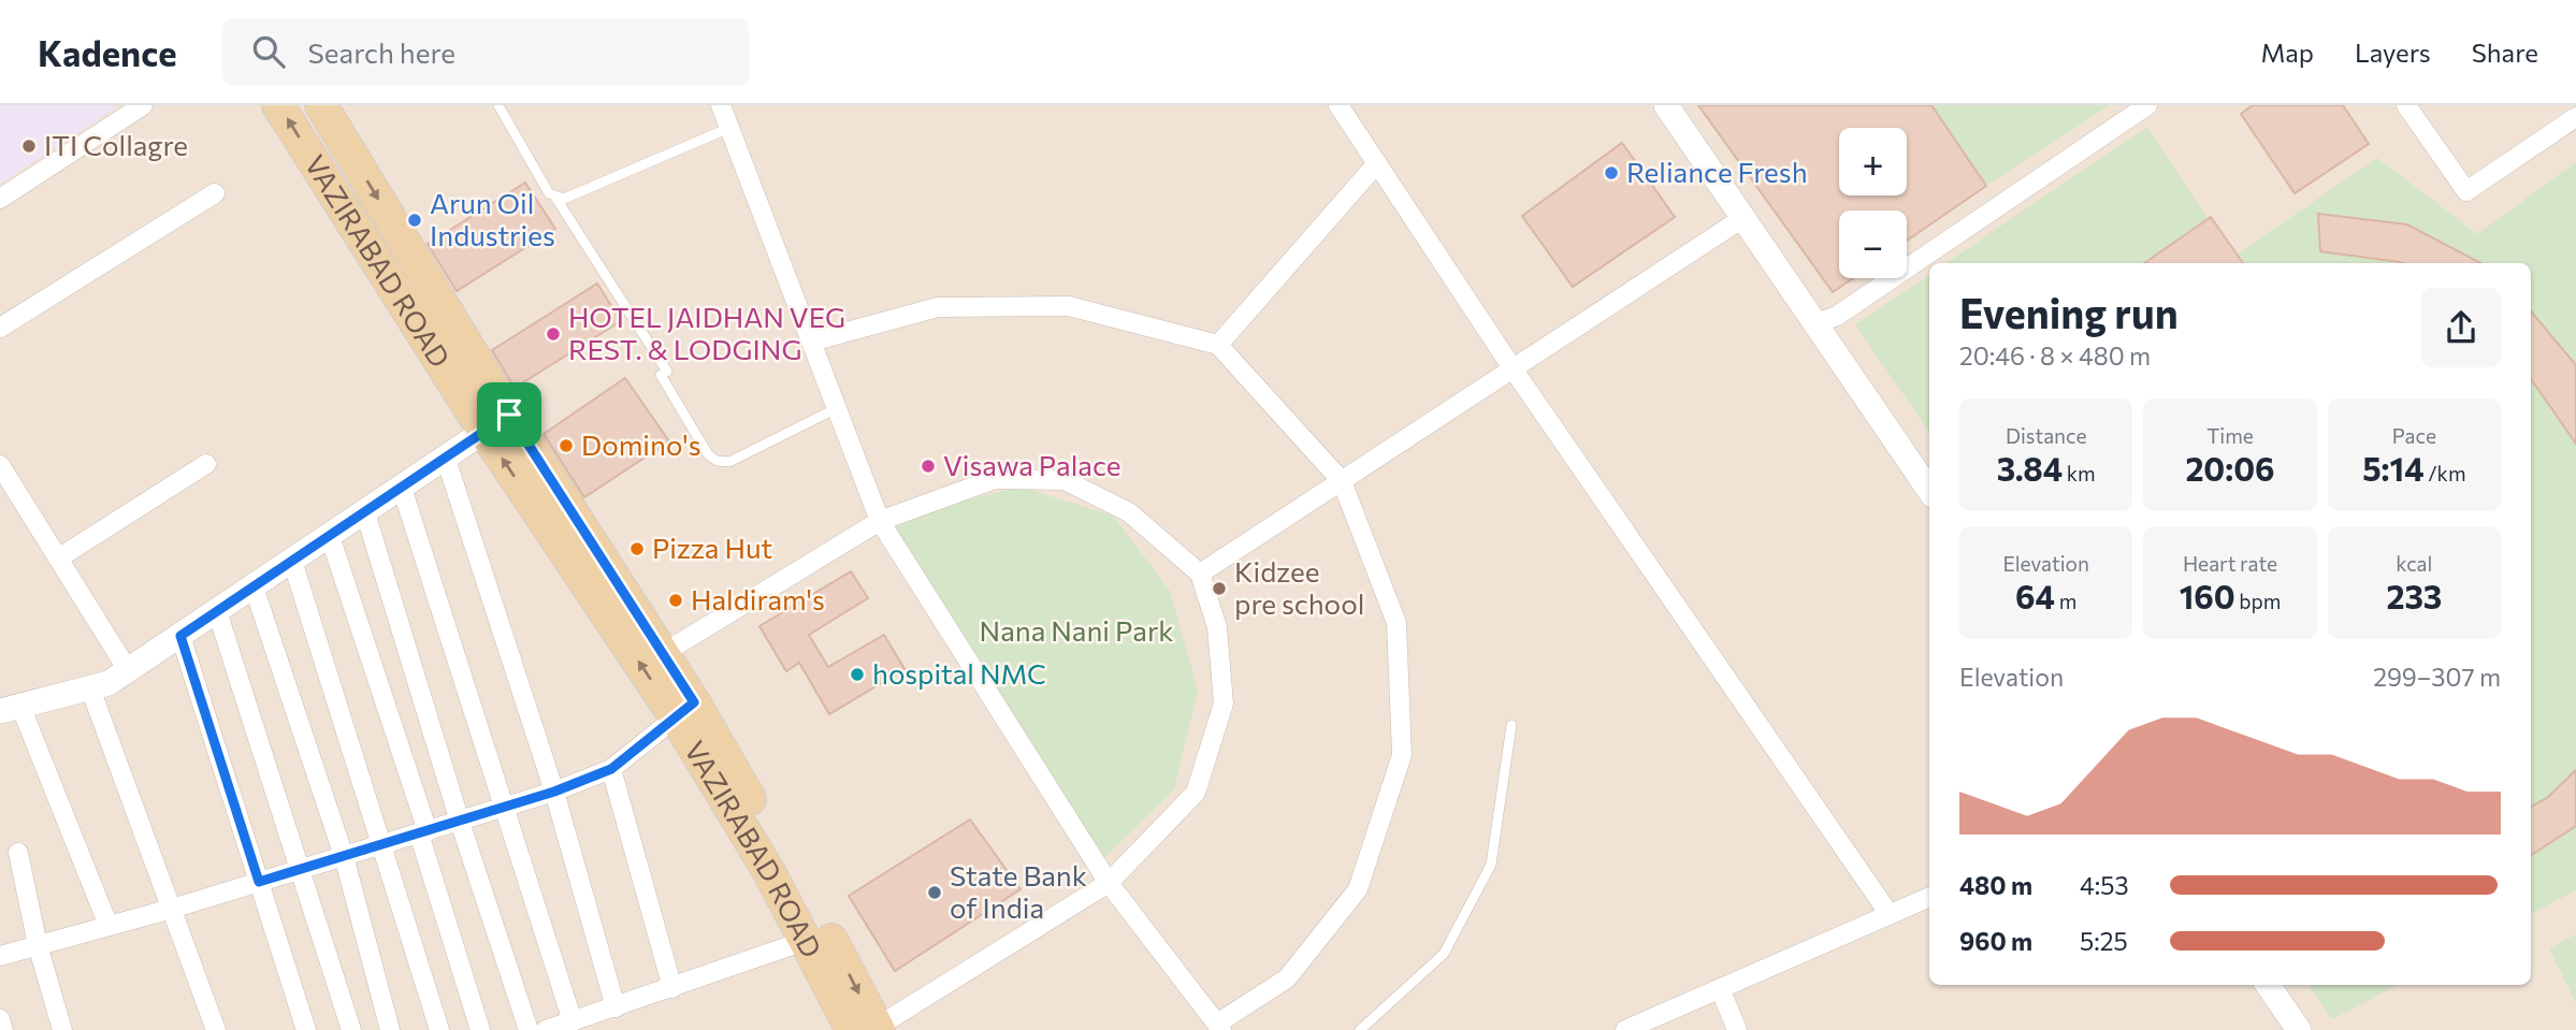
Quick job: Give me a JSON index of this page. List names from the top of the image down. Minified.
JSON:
{"streets":{"main road":["VAZIRABAD ROAD"]},"parks":["Nana Nani Park"],"places":["ITI Collagre","Reliance Fresh","Arun Oil Industries","HOTEL JAIDHAN VEG REST. & LODGING","Domino's","Visawa Palace","Pizza Hut","Kidzee pre school","Haldiram's","hospital NMC","State Bank of India"],"page":{"header":"Kadence","search":"Search here","nav":["Map","Layers","Share"],"map_buttons":["+","−"],"heading":["Evening run","20:46 · 8 × 480 m"],"stats":[["Distance","3.84 km"],["Time","20:06"],["Pace","5:14 /km"],["Elevation","64 m"],["Heart rate","160 bpm"],["kcal","233"]],"chart":["Elevation","299–307 m"],"list":[{"name":"480 m","note":"4:53"},{"name":"960 m","note":"5:25"}]}}
